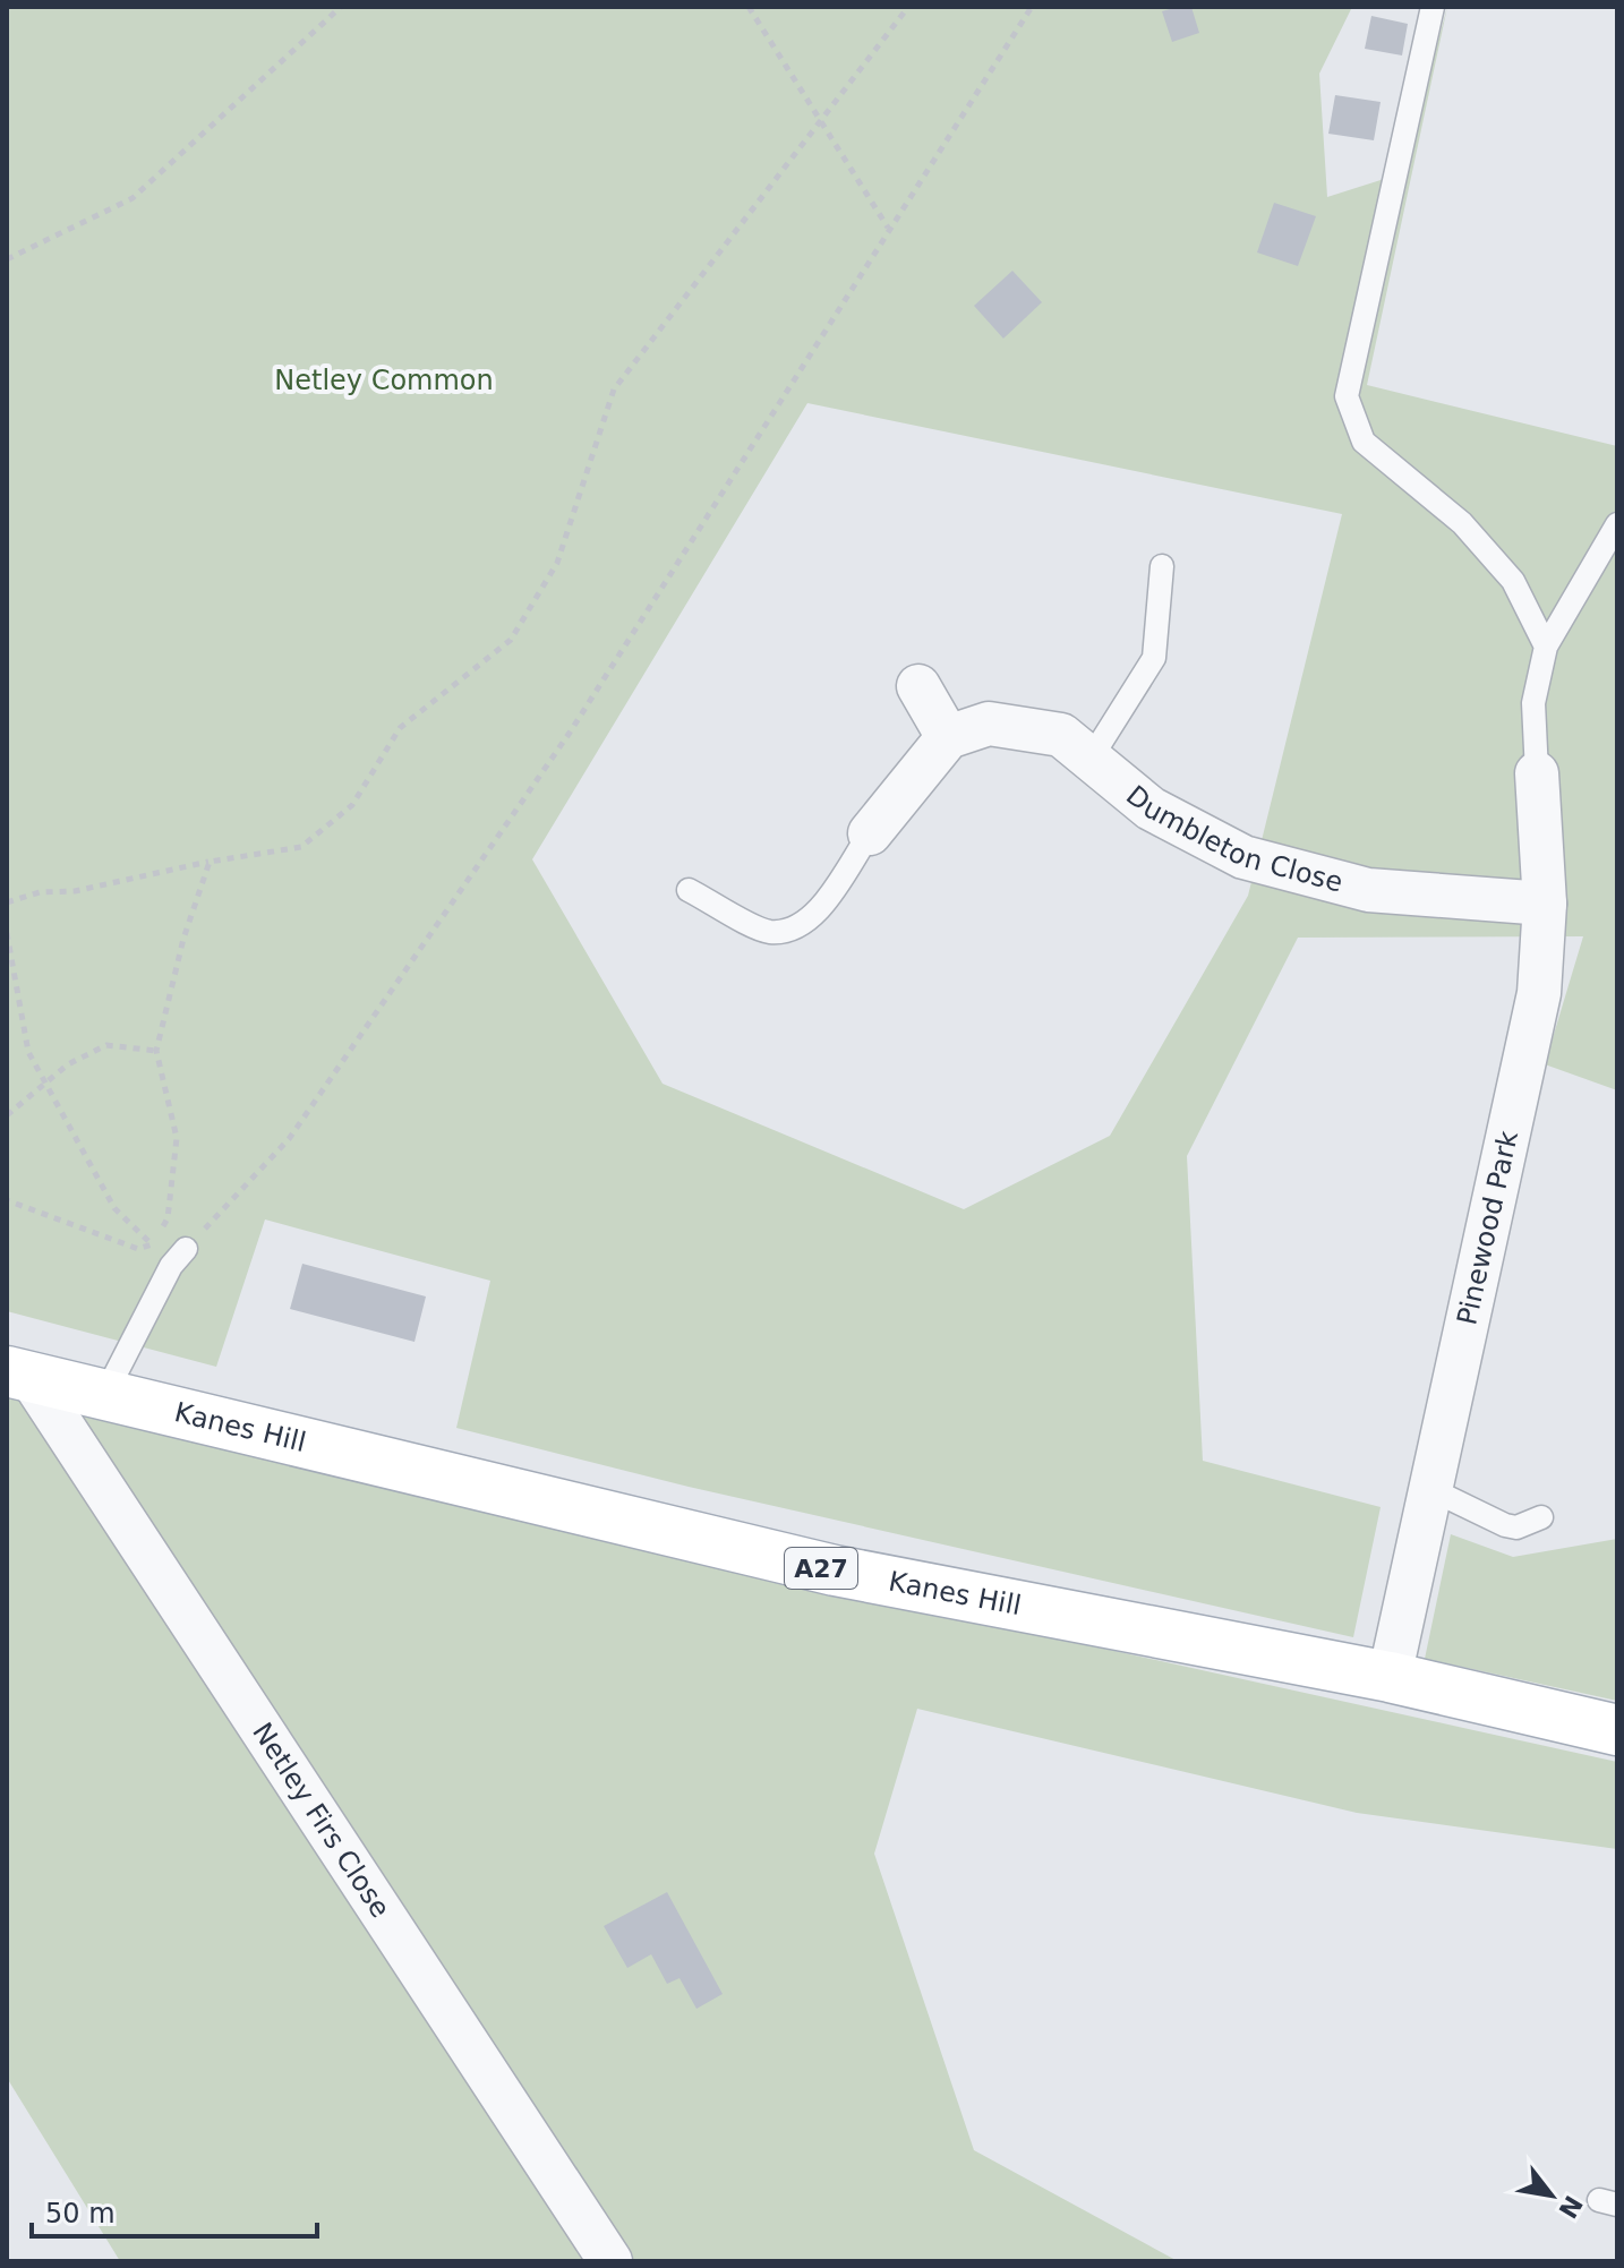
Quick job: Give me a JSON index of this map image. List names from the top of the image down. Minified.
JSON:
{"streets":{"main road":["Kanes Hill","A27"],"street":["Dumbleton Close","Pinewood Park","Netley Firs Close"]},"crossings":[["Dumbleton Close","Pinewood Park"],["Pinewood Park","Kanes Hill"],["Kanes Hill","Netley Firs Close"]],"parks":["Netley Common"],"scale_bar":"50 m","north":"bottom right"}
